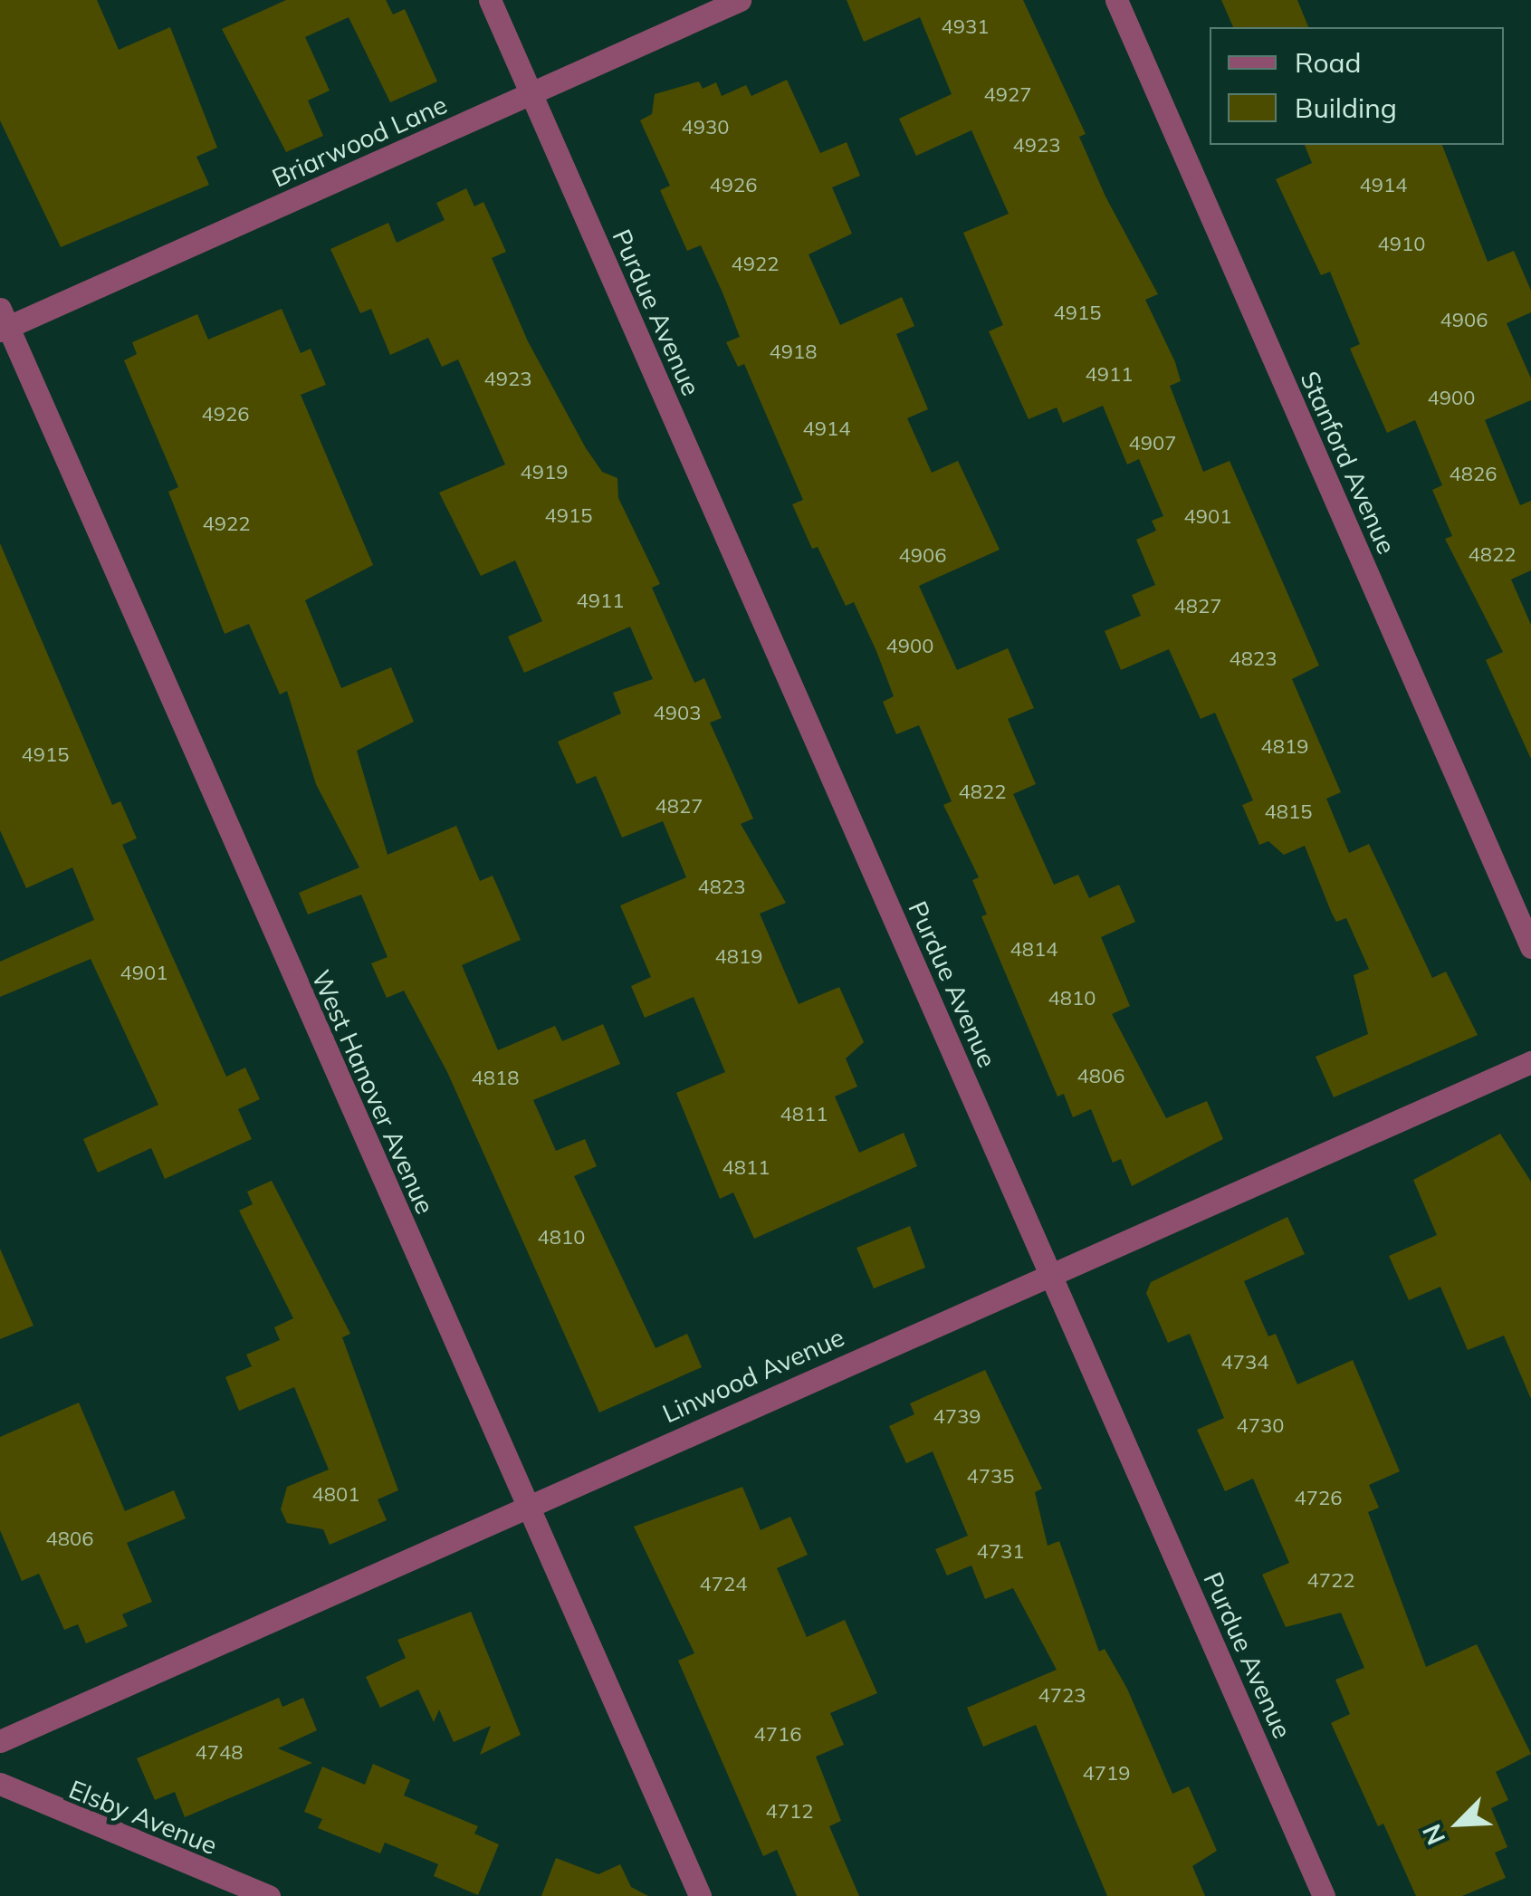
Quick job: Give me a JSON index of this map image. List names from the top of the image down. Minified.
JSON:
{"streets":{"street":["Briarwood Lane","Purdue Avenue","Stanford Avenue","West Hanover Avenue","Linwood Avenue","Elsby Avenue"]},"crossings":[["Briarwood Lane","Purdue Avenue"],["Briarwood Lane","West Hanover Avenue"],["Purdue Avenue","Linwood Avenue"],["West Hanover Avenue","Linwood Avenue"]],"house_numbers":["4931","4927","4930","4923","4926","4914","4910","4922","4915","4906","4918","4911","4923","4900","4926","4914","4907","4919","4826","4915","4901","4922","4822","4906","4911","4827","4900","4823","4903","4819","4915","4822","4827","4815","4823","4814","4819","4901","4810","4806","4818","4811","4811","4810","4734","4739","4730","4735","4801","4726","4806","4731","4722","4724","4723","4716","4748","4719","4712"],"legend":["Road","Building"],"north":"bottom left"}
